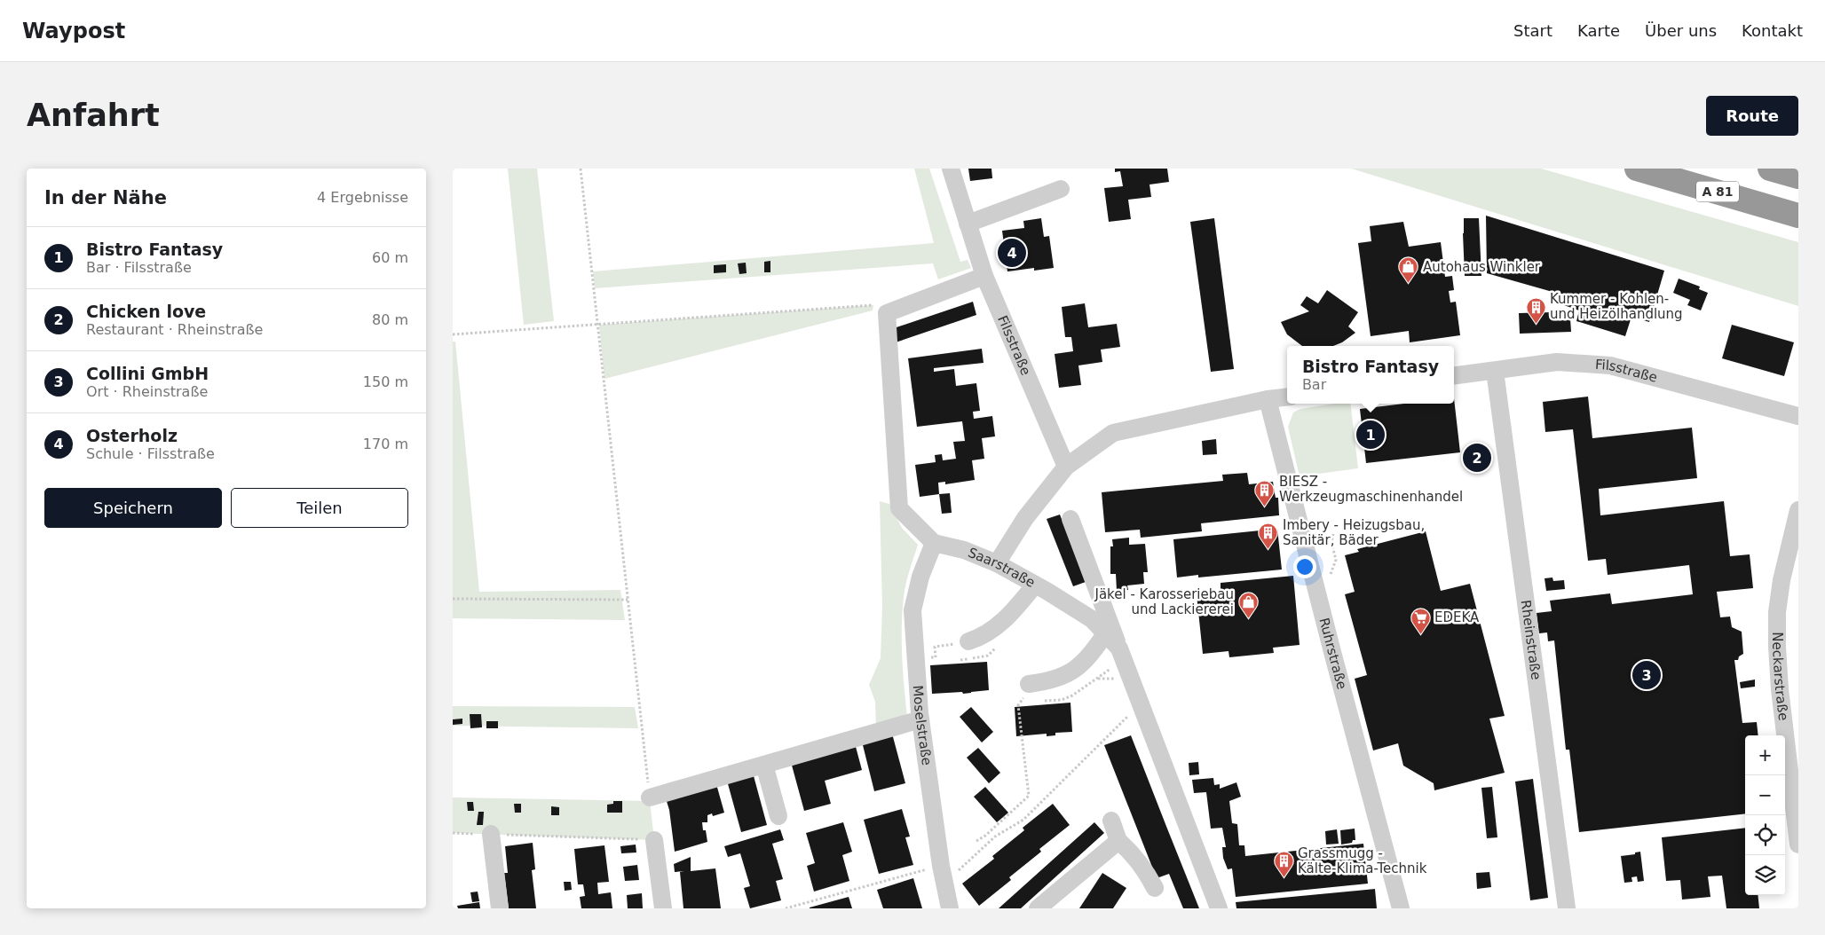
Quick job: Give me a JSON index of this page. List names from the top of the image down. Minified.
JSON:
{"streets":{"highway":["A 81"],"street":["Filsstraße","Saarstraße","Rheinstraße","Ruhrstraße","Neckarstraße","Moselstraße"]},"crossings":[["Filsstraße","Rheinstraße"],["Saarstraße","Moselstraße"]],"places":{"shop":["Autohaus Winkler","Jäkel - Karosseriebau und Lackiererei"],"building":["Kummer - Kohlen- und Heizölhandlung","BIESZ - Werkzeugmaschinenhandel","Imbery - Heizugsbau, Sanitär, Bäder","Grassmugg - Kälte-Klima-Technik"],"supermarket":["EDEKA"]},"page":{"header":"Waypost","nav":["Start","Karte","Über uns","Kontakt"],"buttons":["Route",["Speichern","Teilen"]],"title":"Anfahrt","heading":["In der Nähe","4 Ergebnisse"],"list":[{"mark":"1","name":"Bistro Fantasy","note":"Bar · Filsstraße","value":"60 m"},{"mark":"2","name":"Chicken love","note":"Restaurant · Rheinstraße","value":"80 m"},{"mark":"3","name":"Collini GmbH","note":"Ort · Rheinstraße","value":"150 m"},{"mark":"4","name":"Osterholz","note":"Schule · Filsstraße","value":"170 m"}],"pins":["4","1","2","3"],"popup":["Bistro Fantasy","Bar"],"map_buttons":["+","−"]}}
